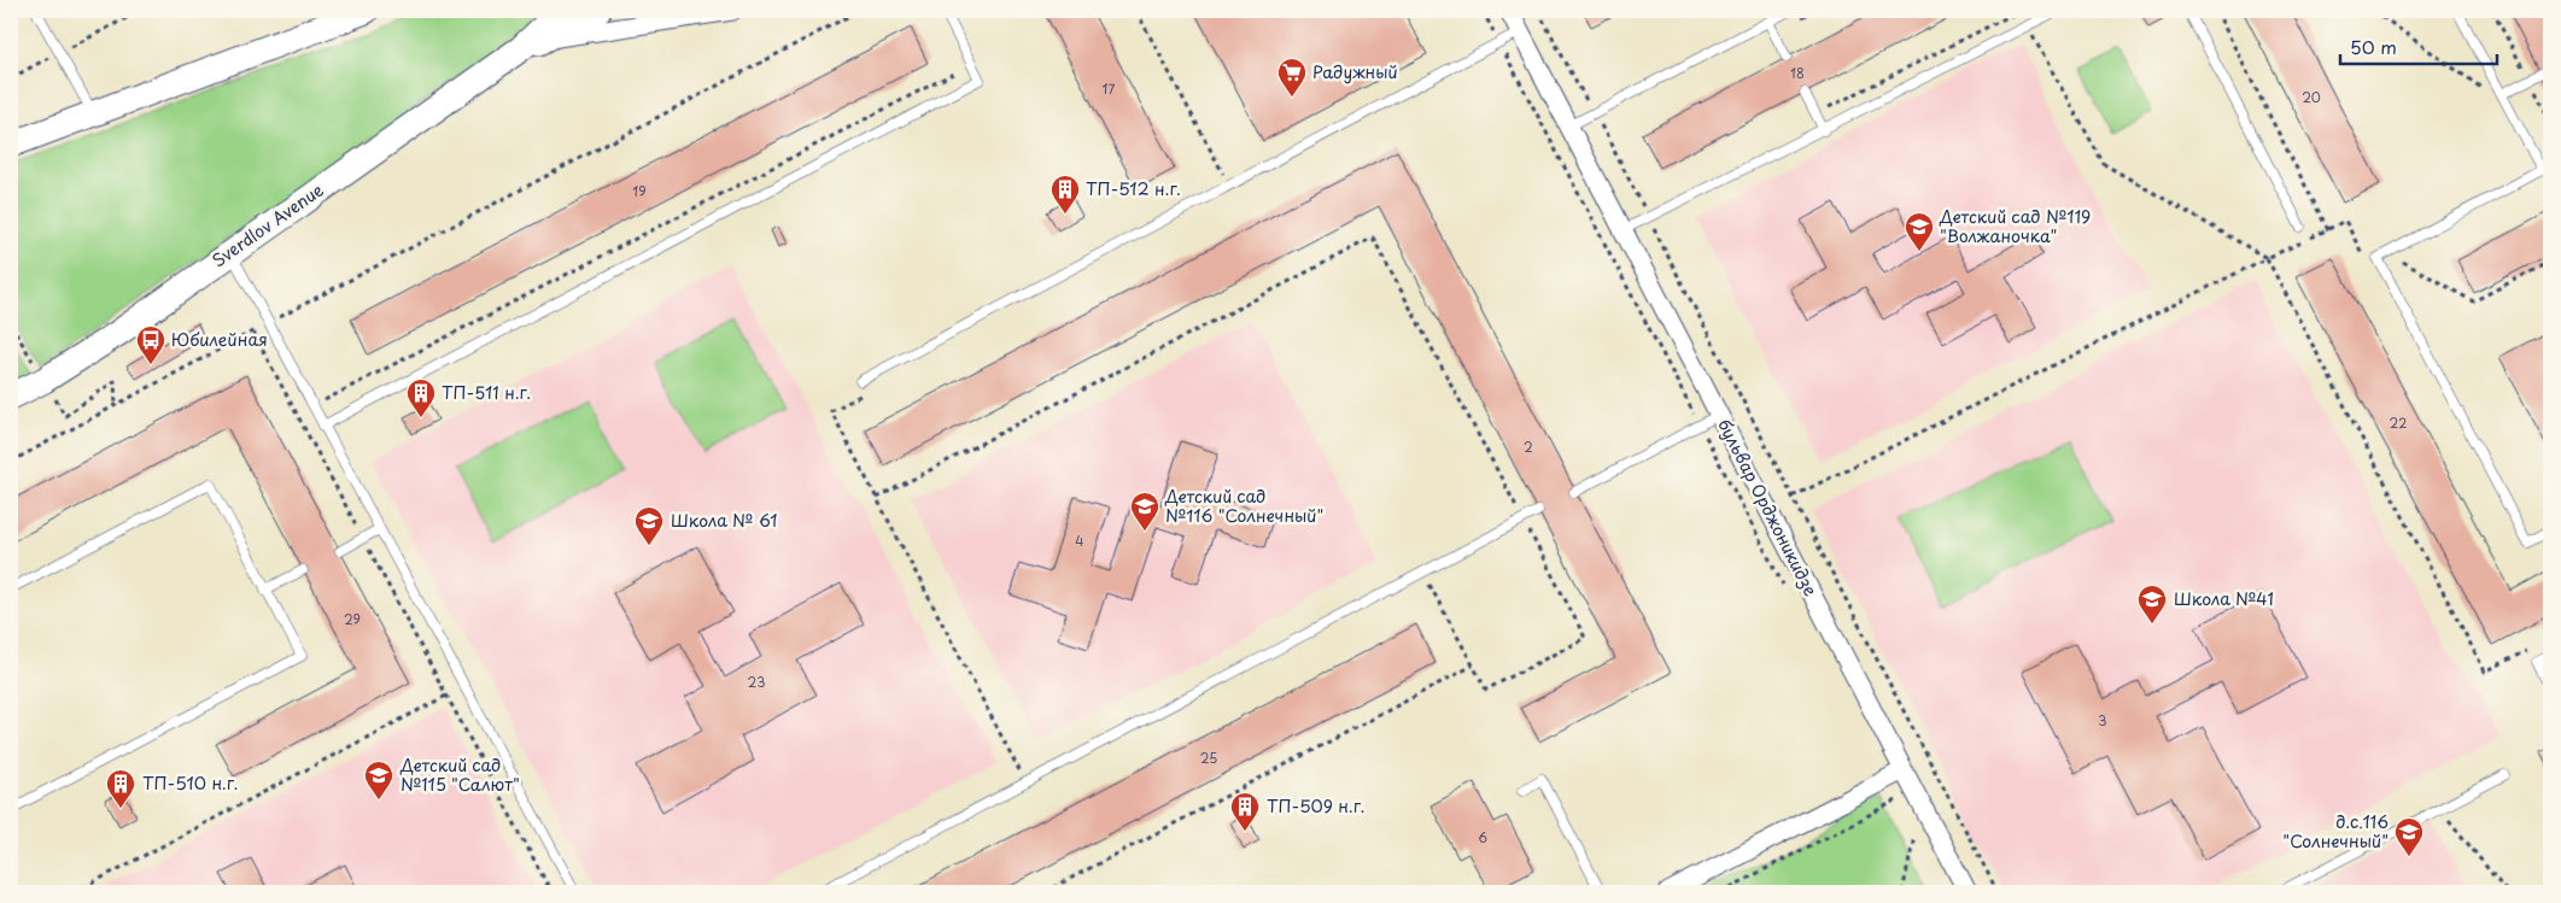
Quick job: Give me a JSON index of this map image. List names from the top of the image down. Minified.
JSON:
{"streets":{"main road":["Sverdlov Avenue"],"street":["бульвар Орджоникидзе"]},"places":{"supermarket":["Радужный"],"building":["ТП-512 н.г.","ТП-511 н.г.","ТП-510 н.г.","ТП-509 н.г."],"school or university":["Детский сад №119 \"Волжаночка\"","Детский сад №116 \"Солнечный\"","Школа № 61","Школа №41","Детский сад №115 \"Салют\"","д.с.116 \"Солнечный\""],"bus stop":["Юбилейная"]},"house_numbers":["18","17","20","19","22","2","4","29","23","3","25","6"],"scale_bar":"50 m"}
